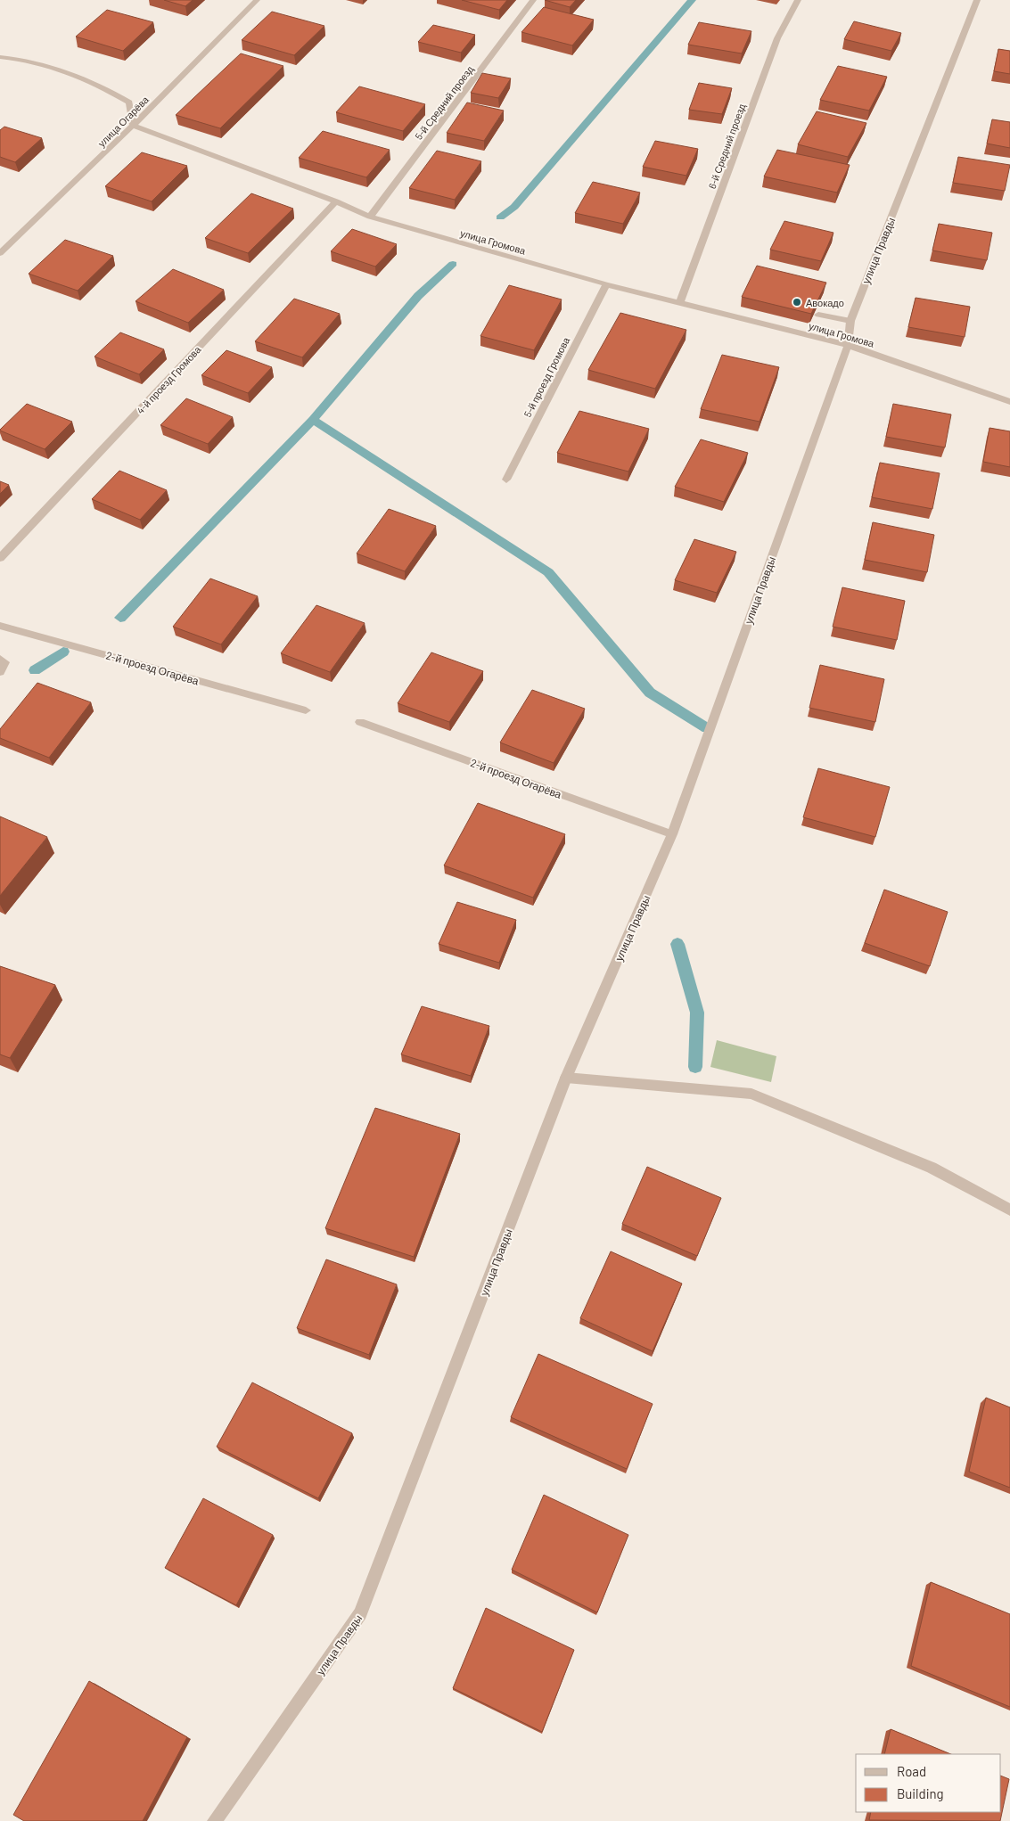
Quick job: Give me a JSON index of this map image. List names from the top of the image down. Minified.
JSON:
{"streets":{"street":["5-й Средний проезд","улица Огарёва","6-й Средний проезд","улица Громова","улица Правды","5-й проезд Громова","4-й проезд Громова","2-й проезд Огарёва"]},"crossings":[["5-й Средний проезд","улица Громова"],["улица Огарёва","улица Громова"],["6-й Средний проезд","улица Громова"],["улица Громова","улица Правды"],["улица Громова","5-й проезд Громова"],["улица Громова","4-й проезд Громова"],["улица Правды","2-й проезд Огарёва"]],"places":["Авокадо"],"legend":["Road","Building"]}
